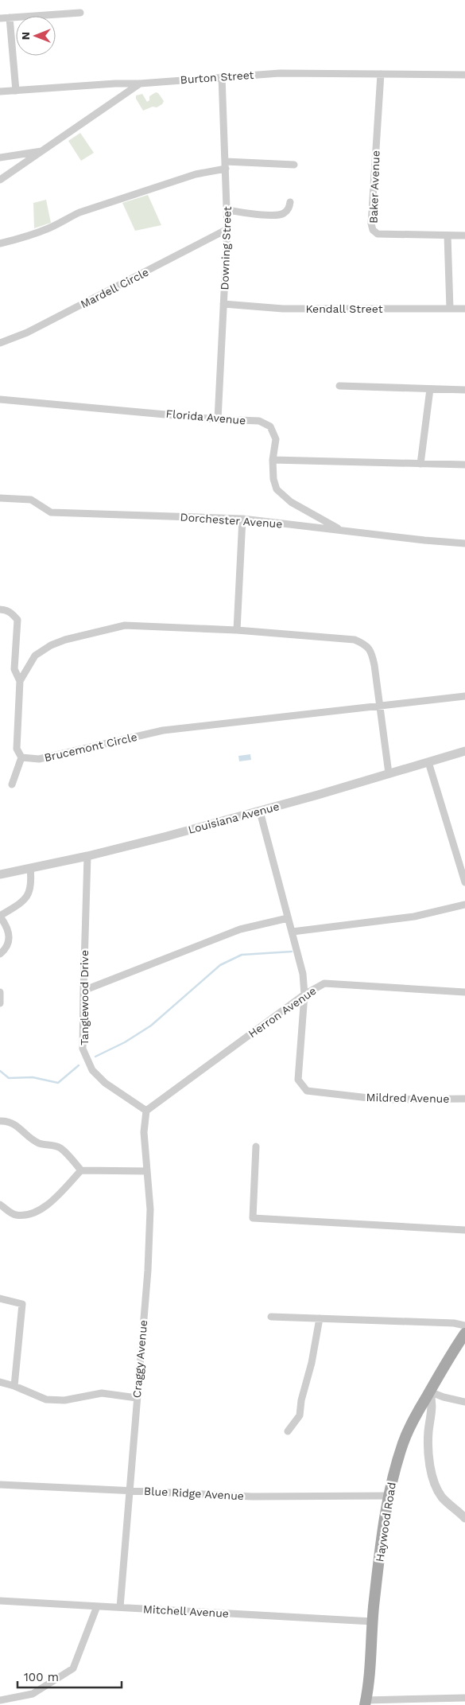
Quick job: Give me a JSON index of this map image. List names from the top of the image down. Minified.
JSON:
{"streets":{"main road":["Haywood Road"],"street":["Burton Street","Baker Avenue","Downing Street","Mardell Circle","Kendall Street","Florida Avenue","Dorchester Avenue","Brucemont Circle","Louisiana Avenue","Tanglewood Drive","Herron Avenue","Mildred Avenue","Craggy Avenue","Blue Ridge Avenue","Mitchell Avenue"]},"crossings":[["Burton Street","Baker Avenue"],["Burton Street","Downing Street"],["Downing Street","Mardell Circle"],["Downing Street","Kendall Street"],["Downing Street","Florida Avenue"],["Florida Avenue","Dorchester Avenue"],["Louisiana Avenue","Tanglewood Drive"],["Louisiana Avenue","Mildred Avenue"],["Tanglewood Drive","Herron Avenue"],["Tanglewood Drive","Craggy Avenue"],["Herron Avenue","Mildred Avenue"],["Herron Avenue","Craggy Avenue"],["Craggy Avenue","Blue Ridge Avenue"],["Craggy Avenue","Mitchell Avenue"],["Blue Ridge Avenue","Haywood Road"],["Haywood Road","Mitchell Avenue"]],"scale_bar":"100 m","north":"left"}
